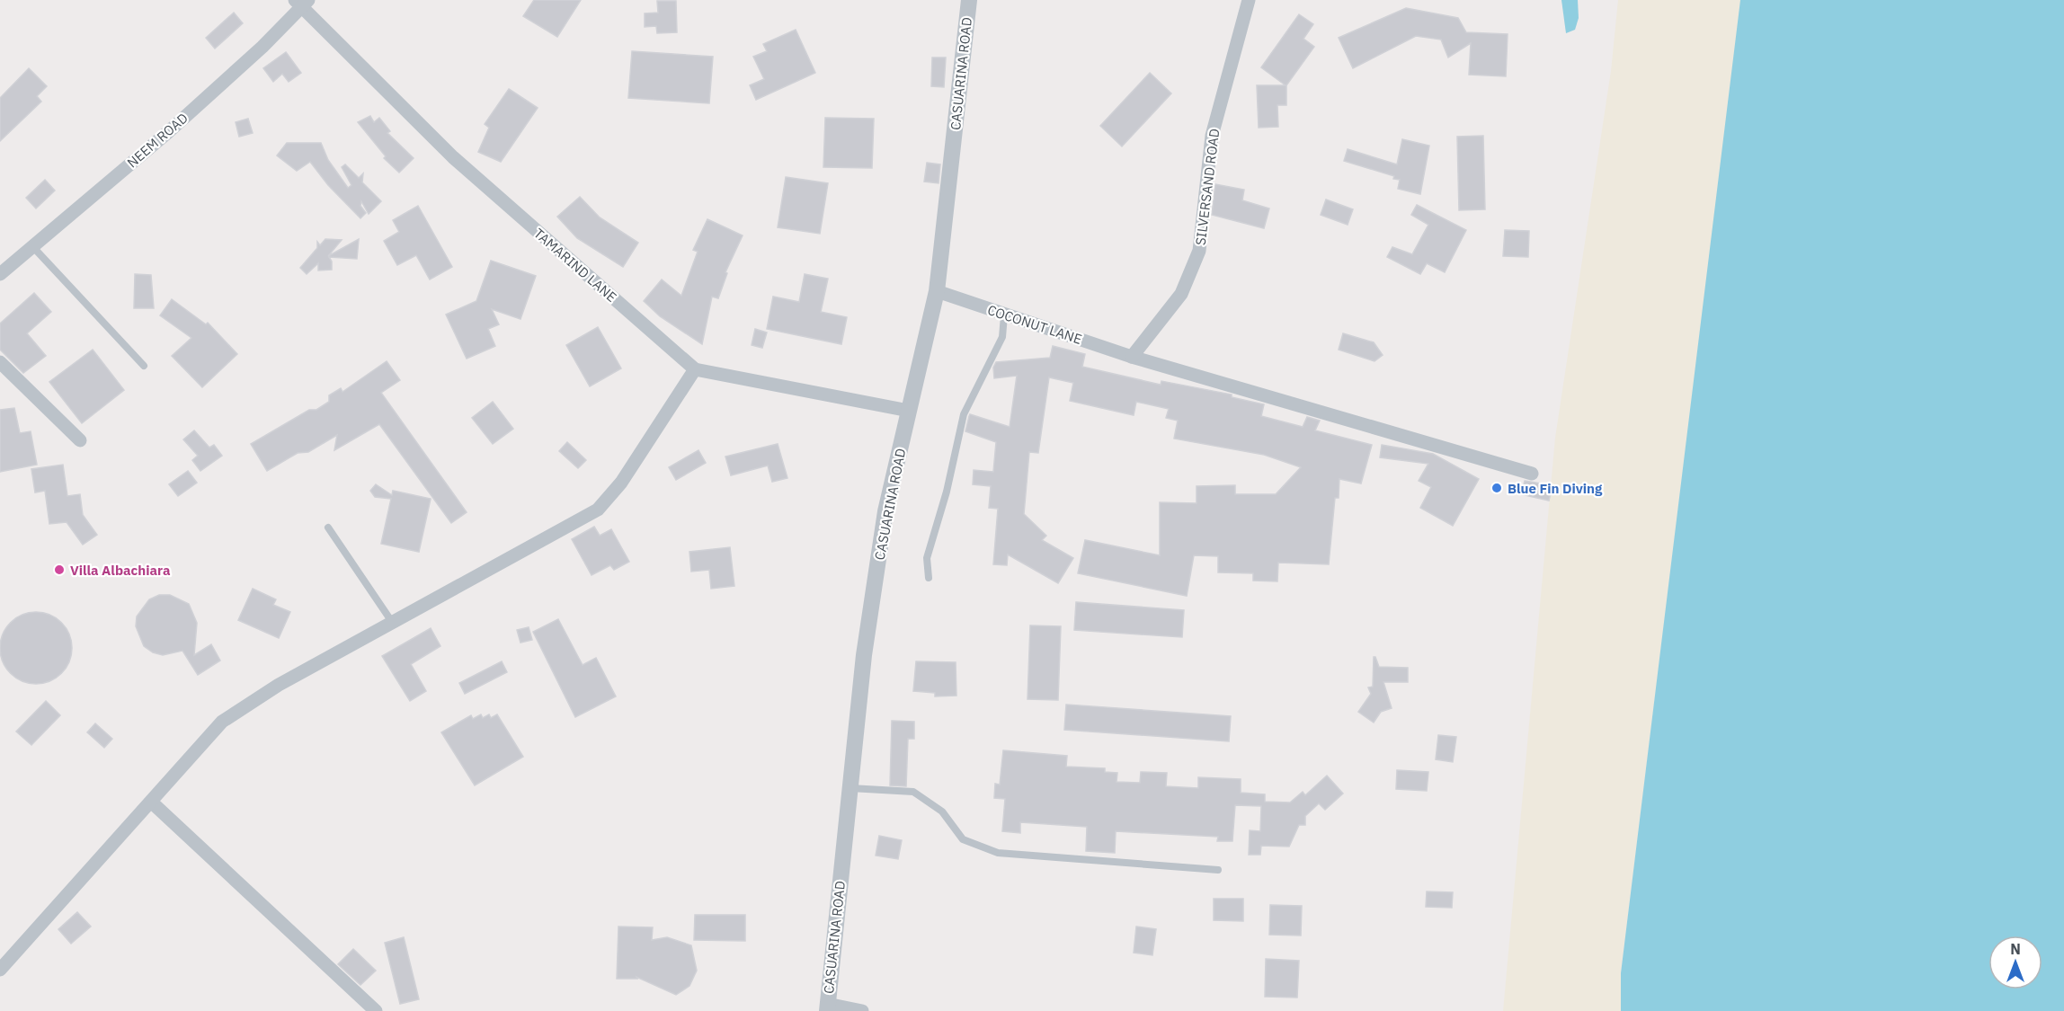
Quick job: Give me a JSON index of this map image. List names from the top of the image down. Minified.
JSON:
{"streets":{"street":["CASUARINA ROAD","NEEM ROAD","SILVERSAND ROAD","TAMARIND LANE","COCONUT LANE"]},"crossings":[["CASUARINA ROAD","COCONUT LANE"],["NEEM ROAD","TAMARIND LANE"],["SILVERSAND ROAD","COCONUT LANE"]],"places":["Blue Fin Diving","Villa Albachiara"],"north":"top"}
